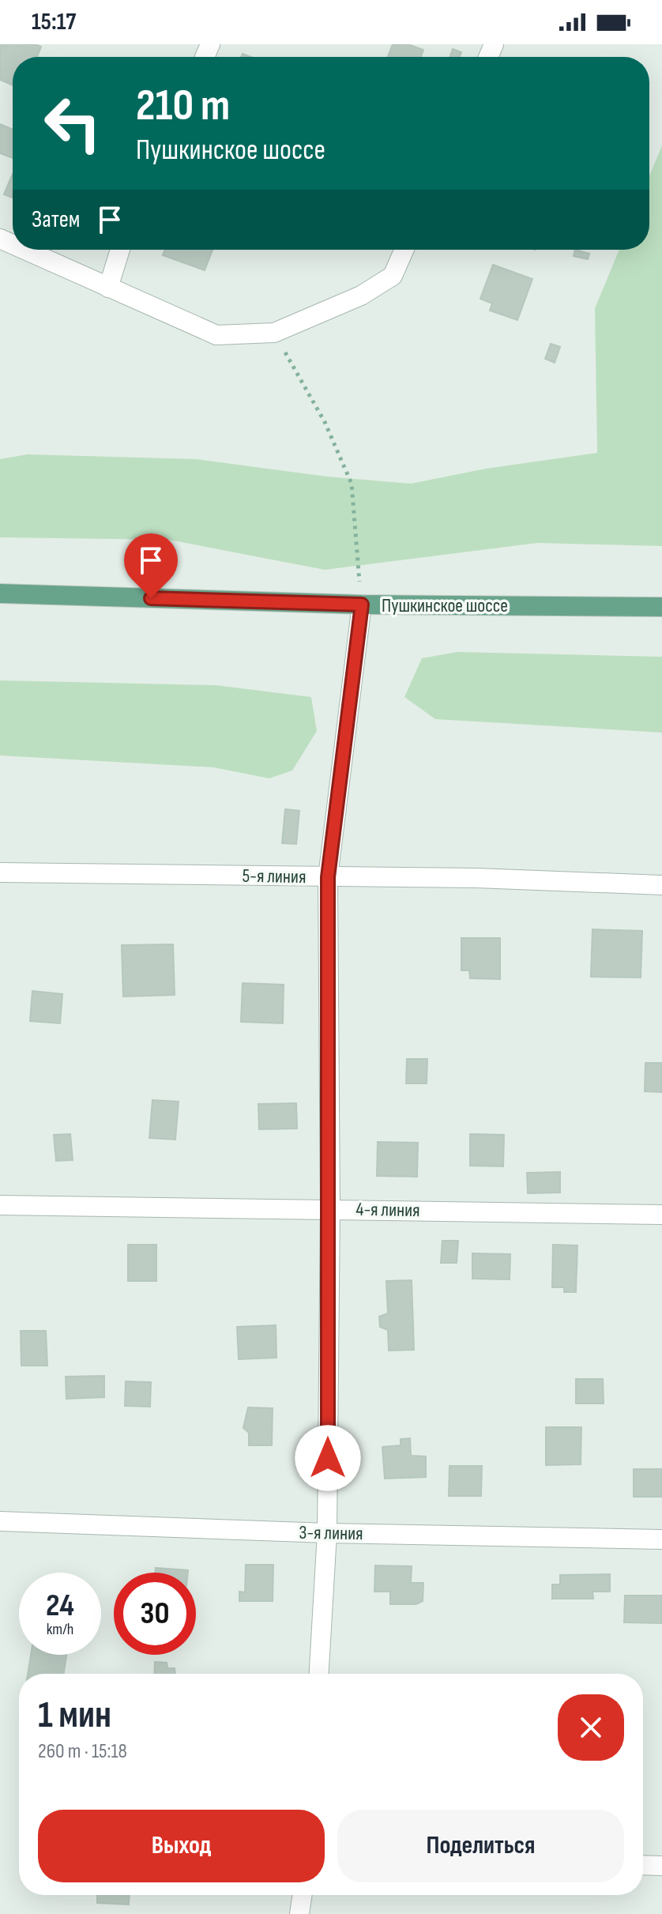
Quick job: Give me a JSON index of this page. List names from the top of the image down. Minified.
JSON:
{"streets":{"main road":["Пушкинское шоссе"],"street":["5-я линия","4-я линия","3-я линия"]},"page":{"status":"15:17","turn":["210 m","Пушкинское шоссе"],"then":"Затем","speed":"24 km/h","limit":"30","heading":["1 мин","260 m · 15:18"],"buttons":["Выход","Поделиться"]}}
